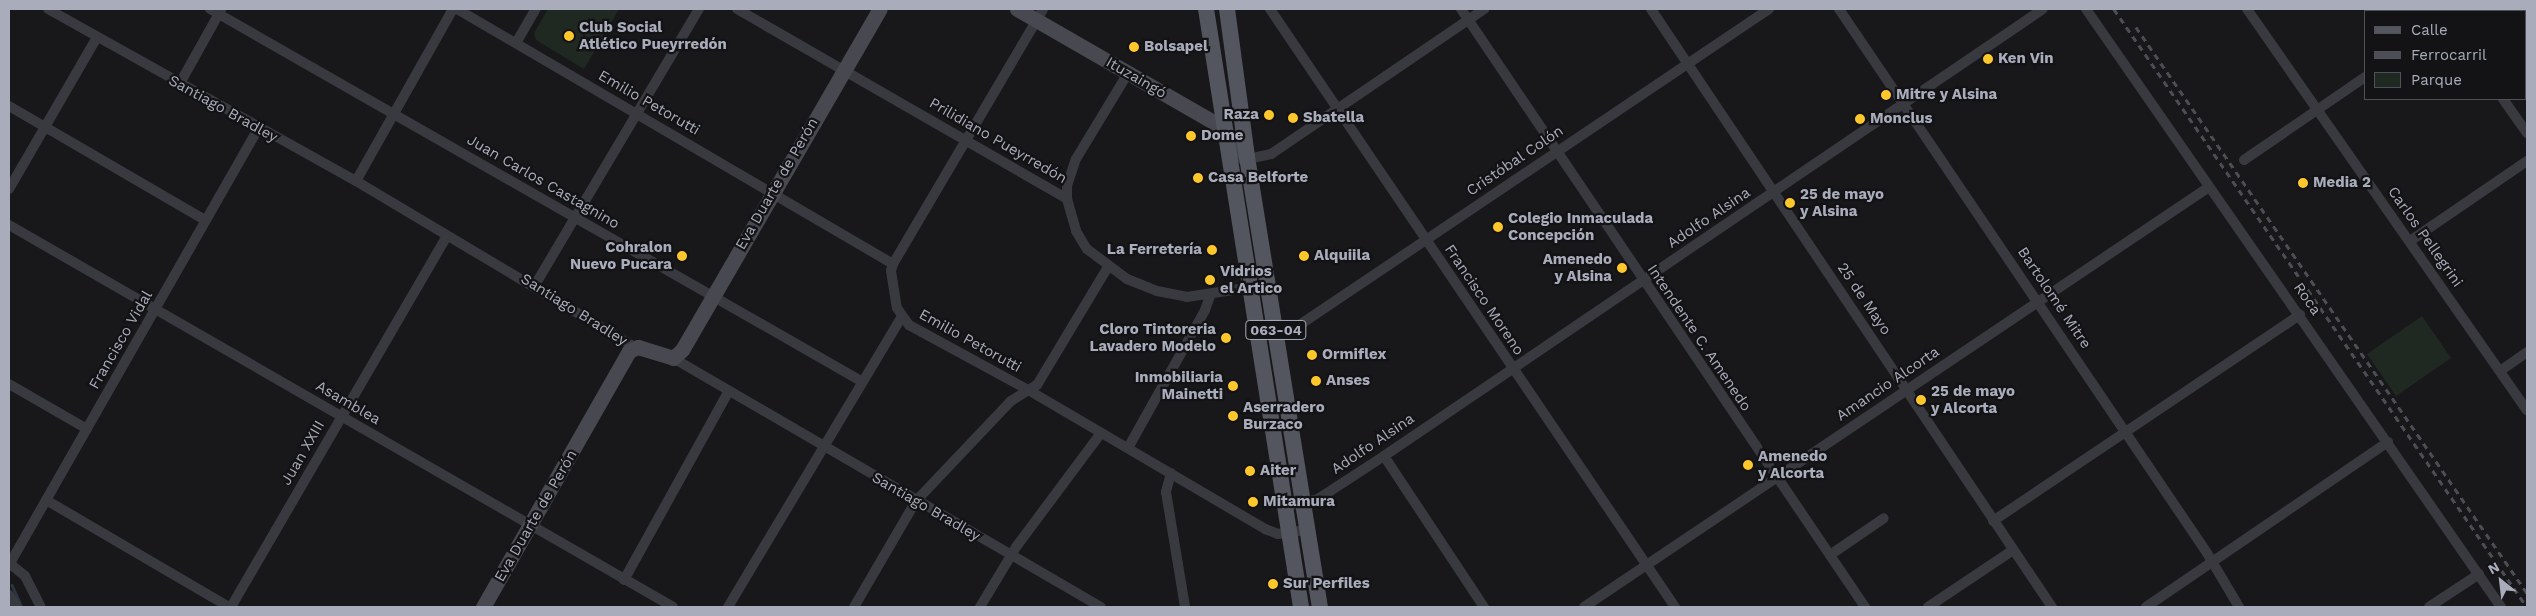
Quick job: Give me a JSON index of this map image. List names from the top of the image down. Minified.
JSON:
{"streets":{"main road":["063-04"],"street":["Ituzaingó","Emilio Petorutti","Santiago Bradley","Prilidiano Pueyrredón","Cristóbal Colón","Juan Carlos Castagnino","Eva Duarte de Perón","Adolfo Alsina","Carlos Pellegrini","Bartolomé Mitre","25 de Mayo","Roca","Francisco Moreno","Intendente C. Amenedo","Francisco Vidal","Amancio Alcorta","Asamblea","Juan XXIII"]},"crossings":[["Ituzaingó","063-04"],["Emilio Petorutti","Eva Duarte de Perón"],["Emilio Petorutti","063-04"],["Santiago Bradley","Eva Duarte de Perón"],["Santiago Bradley","Francisco Vidal"],["Santiago Bradley","Juan XXIII"],["Prilidiano Pueyrredón","Eva Duarte de Perón"],["Prilidiano Pueyrredón","063-04"],["Cristóbal Colón","25 de Mayo"],["Cristóbal Colón","Francisco Moreno"],["Cristóbal Colón","063-04"],["Cristóbal Colón","Intendente C. Amenedo"],["Juan Carlos Castagnino","Eva Duarte de Perón"],["Eva Duarte de Perón","Asamblea"],["Adolfo Alsina","Bartolomé Mitre"],["Adolfo Alsina","25 de Mayo"],["Adolfo Alsina","Francisco Moreno"],["Adolfo Alsina","063-04"],["Adolfo Alsina","Intendente C. Amenedo"],["Bartolomé Mitre","Amancio Alcorta"],["25 de Mayo","Amancio Alcorta"],["Roca","Amancio Alcorta"],["Francisco Moreno","Amancio Alcorta"],["Intendente C. Amenedo","Amancio Alcorta"],["Francisco Vidal","Asamblea"],["Asamblea","Juan XXIII"]],"places":["Club Social Atlético Pueyrredón","Bolsapel","Ken Vin","Mitre y Alsina","Raza","Sbatella","Monclus","Dome","Casa Belforte","Media 2","25 de mayo y Alsina","Colegio Inmaculada Concepción","La Ferretería","Cohralon Nuevo Pucara","Alquiila","Amenedo y Alsina","Vidrios el Artico","Cloro Tintoreria Lavadero Modelo","Ormiflex","Anses","Inmobiliaria Mainetti","25 de mayo y Alcorta","Aserradero Burzaco","Amenedo y Alcorta","Aiter","Mitamura","Sur Perfiles"],"legend":["Calle","Ferrocarril","Parque"],"north":"top left"}
